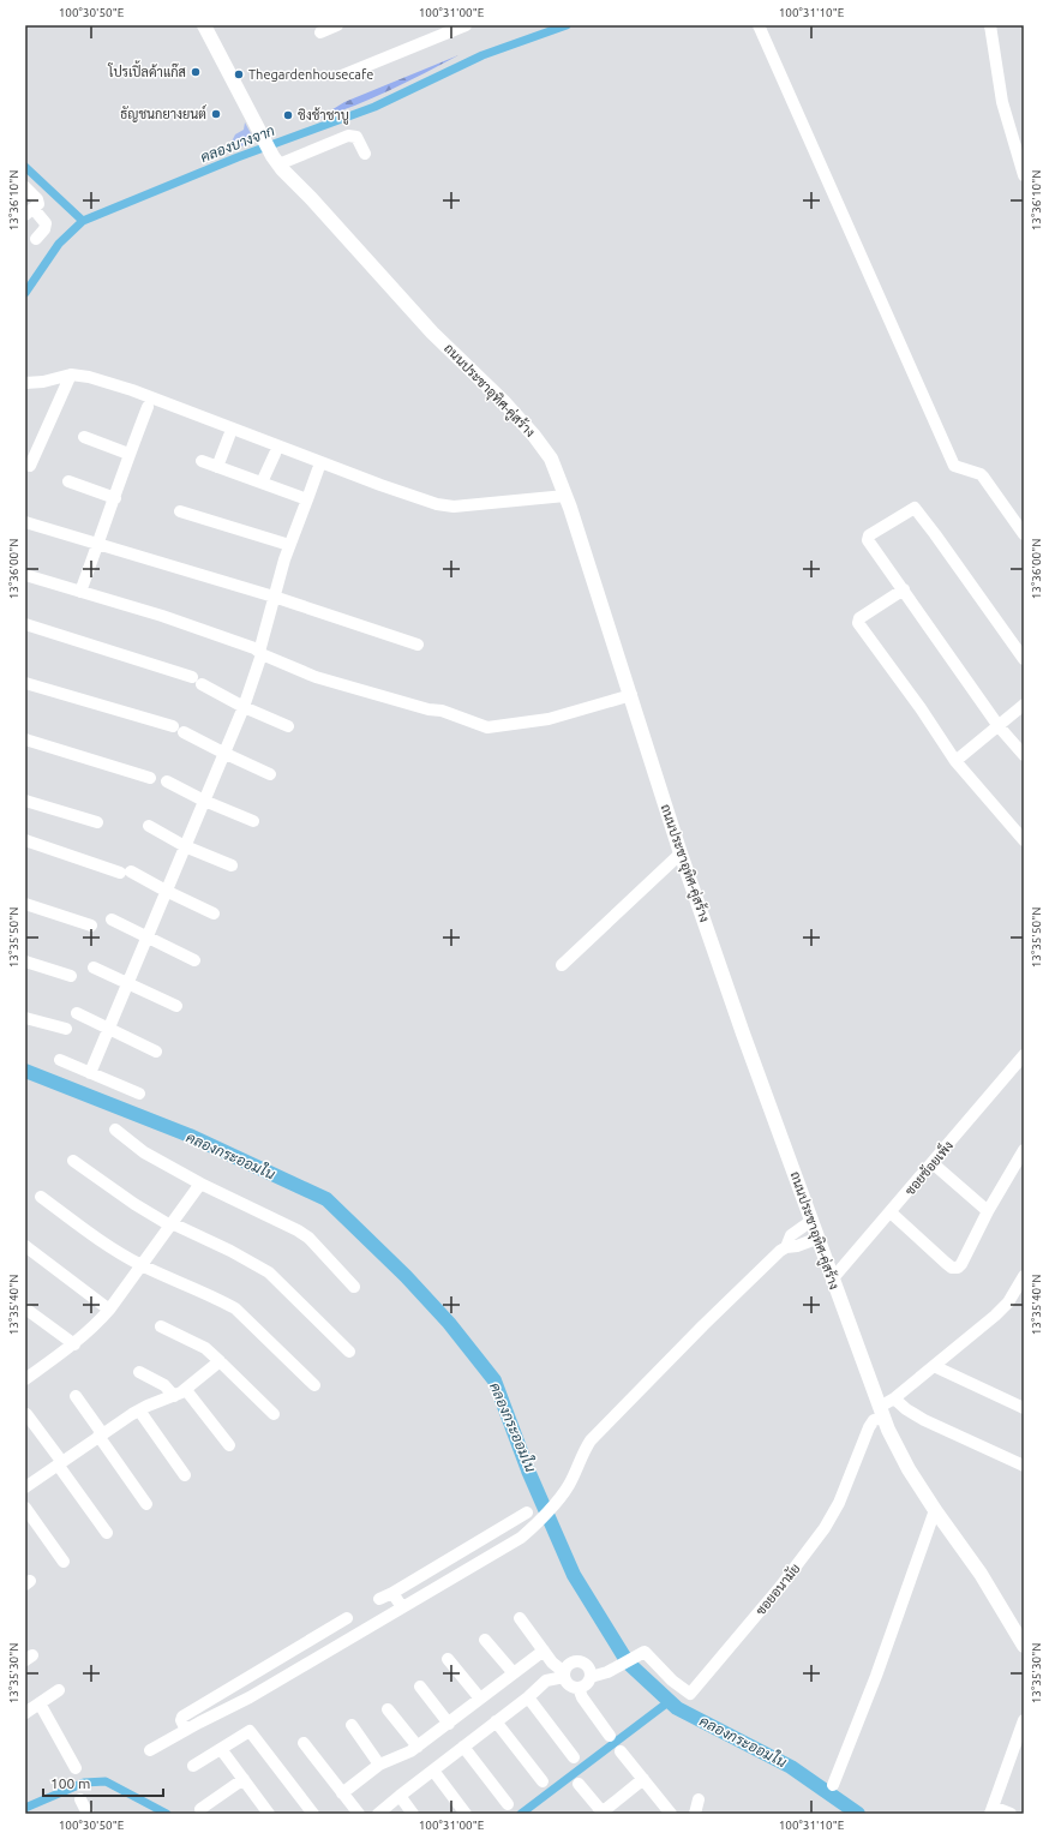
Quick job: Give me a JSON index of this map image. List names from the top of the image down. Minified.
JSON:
{"streets":{"main road":["ถนนประชาอุทิศ-คู่สร้าง"],"street":["ซอยช้อยเพ็ง","ซอยอนามัย"]},"crossings":[["ถนนประชาอุทิศ-คู่สร้าง","ซอยช้อยเพ็ง"],["ถนนประชาอุทิศ-คู่สร้าง","ซอยอนามัย"]],"water":["คลองบางจาก","คลองกระออมใน"],"places":["โปรเปิ้ลค้าแก๊ส","Thegardenhousecafe","ธัญชนกยางยนต์","ชิงช้าชาบู"],"scale_bar":"100 m","coordinates":["100°30'50\"E","100°31'00\"E","100°31'10\"E","13°36'10\"N","13°36'00\"N","13°35'50\"N","13°35'40\"N","13°35'30\"N"]}
